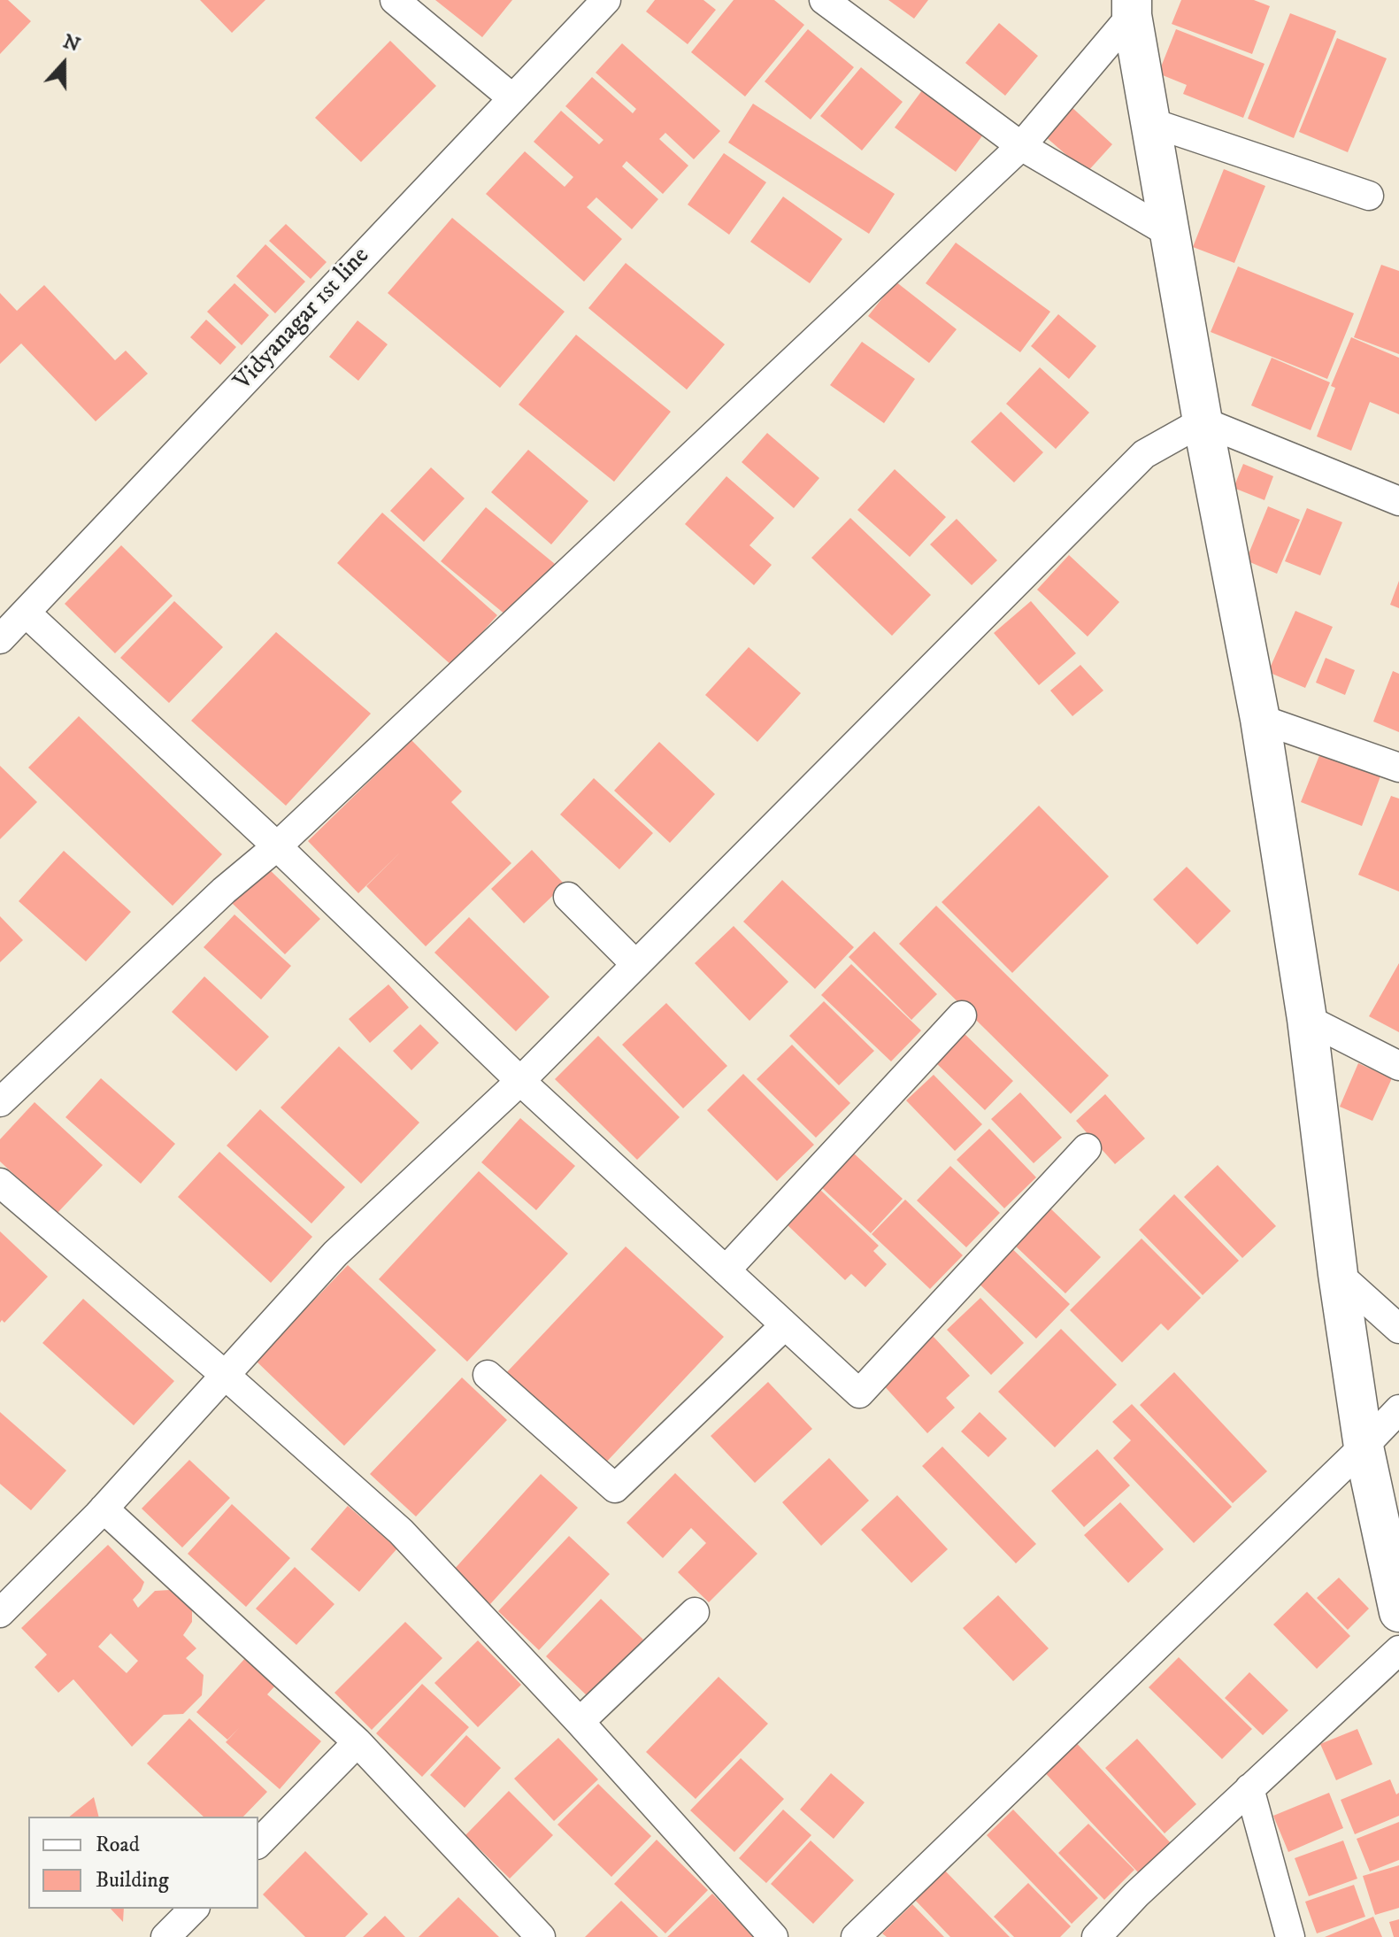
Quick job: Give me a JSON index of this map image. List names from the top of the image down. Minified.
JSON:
{"streets":{"street":["Vidyanagar 1st line"]},"legend":["Road","Building"],"north":"top"}
